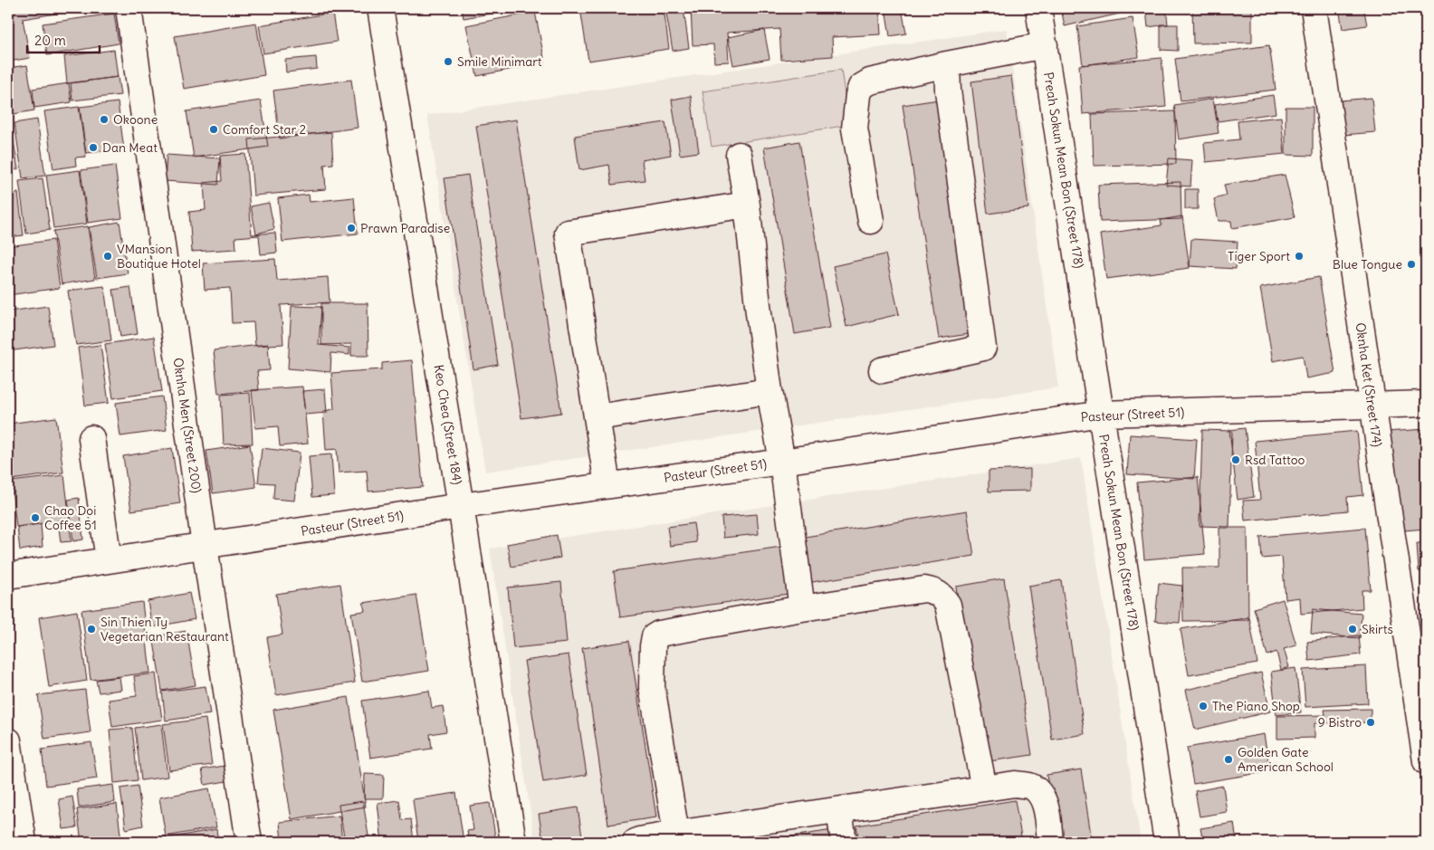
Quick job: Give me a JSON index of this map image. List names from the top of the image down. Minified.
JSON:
{"streets":{"street":["Preah Sokun Mean Bon (Street 178)","Oknha Ket (Street 174)","Pasteur (Street 51)","Keo Chea (Street 184)","Oknha Men (Street 200)"]},"crossings":[["Preah Sokun Mean Bon (Street 178)","Pasteur (Street 51)"],["Oknha Ket (Street 174)","Pasteur (Street 51)"],["Pasteur (Street 51)","Keo Chea (Street 184)"],["Pasteur (Street 51)","Oknha Men (Street 200)"]],"places":["Smile Minimart","Okoone","Comfort Star 2","Dan Meat","Prawn Paradise","VMansion Boutique Hotel","Tiger Sport","Blue Tongue","Rsd Tattoo","Chao Doi Coffee 51","Sin Thien Ty Vegetarian Restaurant","Skirts","The Piano Shop","9 Bistro","Golden Gate American School"],"scale_bar":"20 m"}
